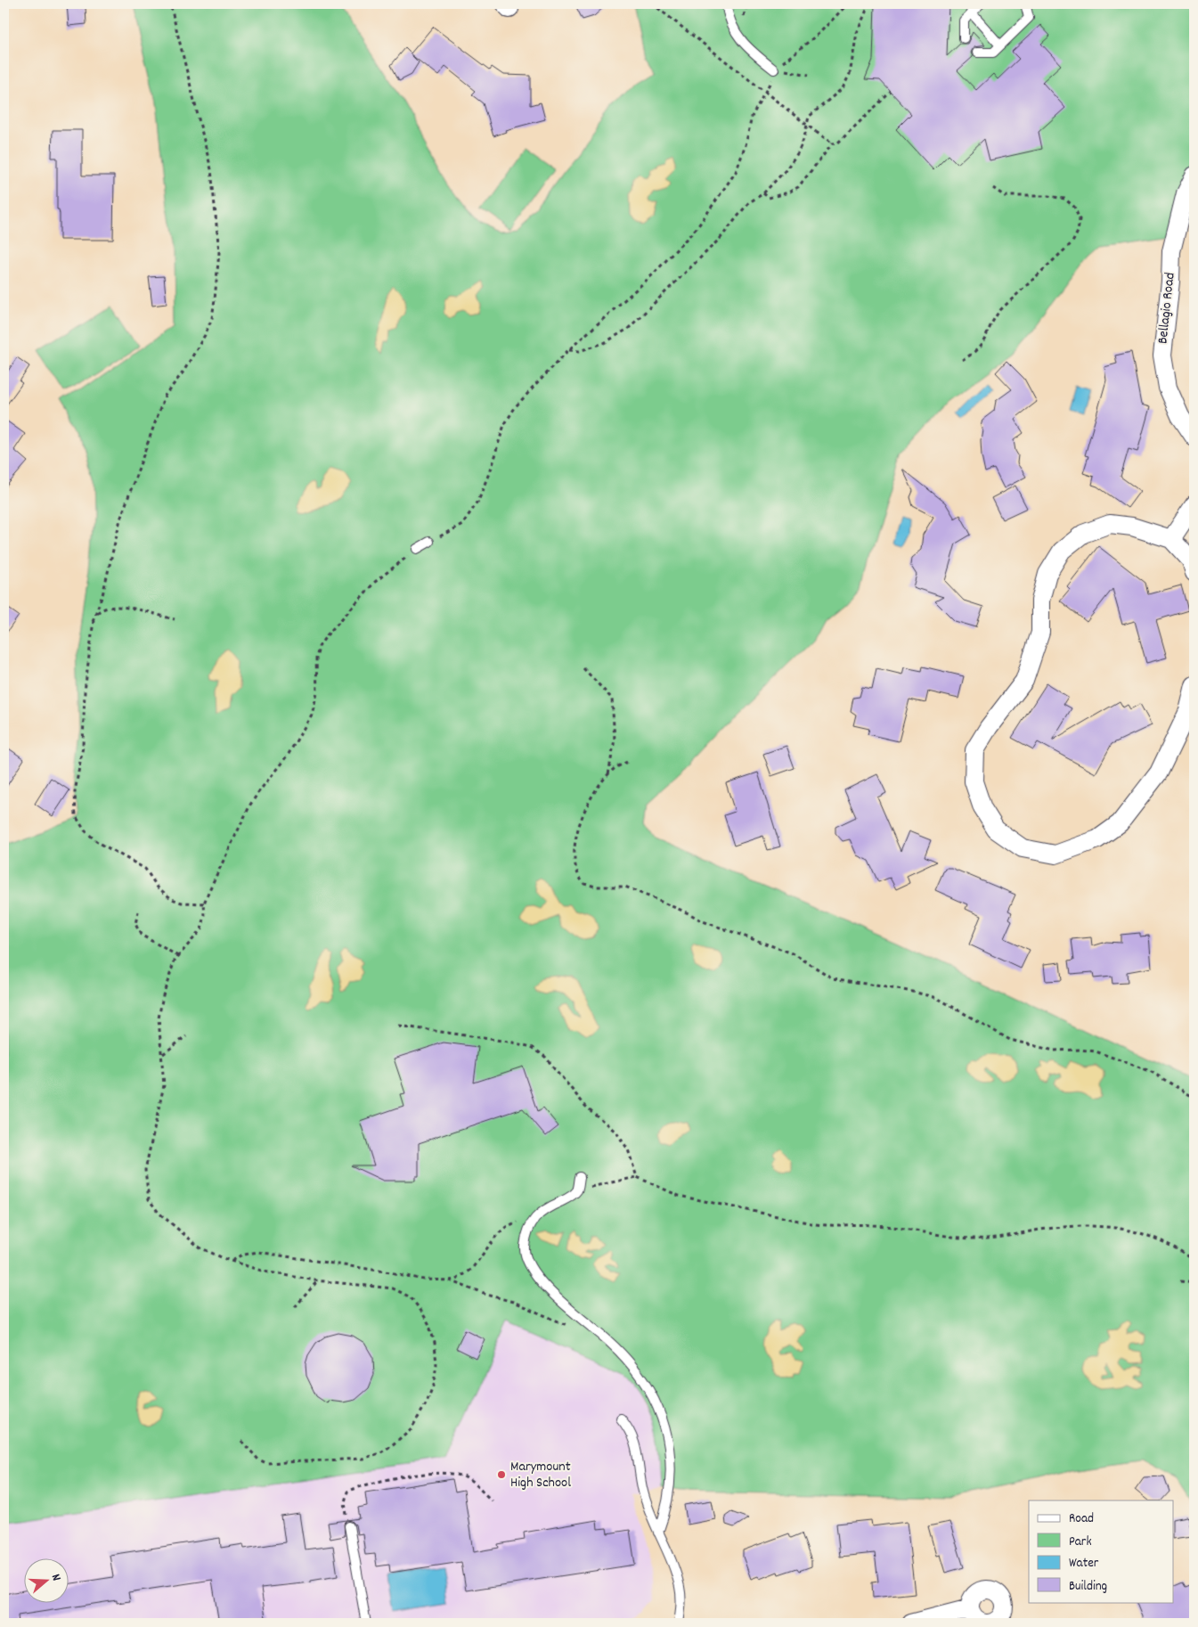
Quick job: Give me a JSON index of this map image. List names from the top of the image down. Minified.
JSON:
{"streets":{"street":["Bellagio Road"]},"places":["Marymount High School"],"legend":["Road","Park","Water","Building"],"north":"right"}
